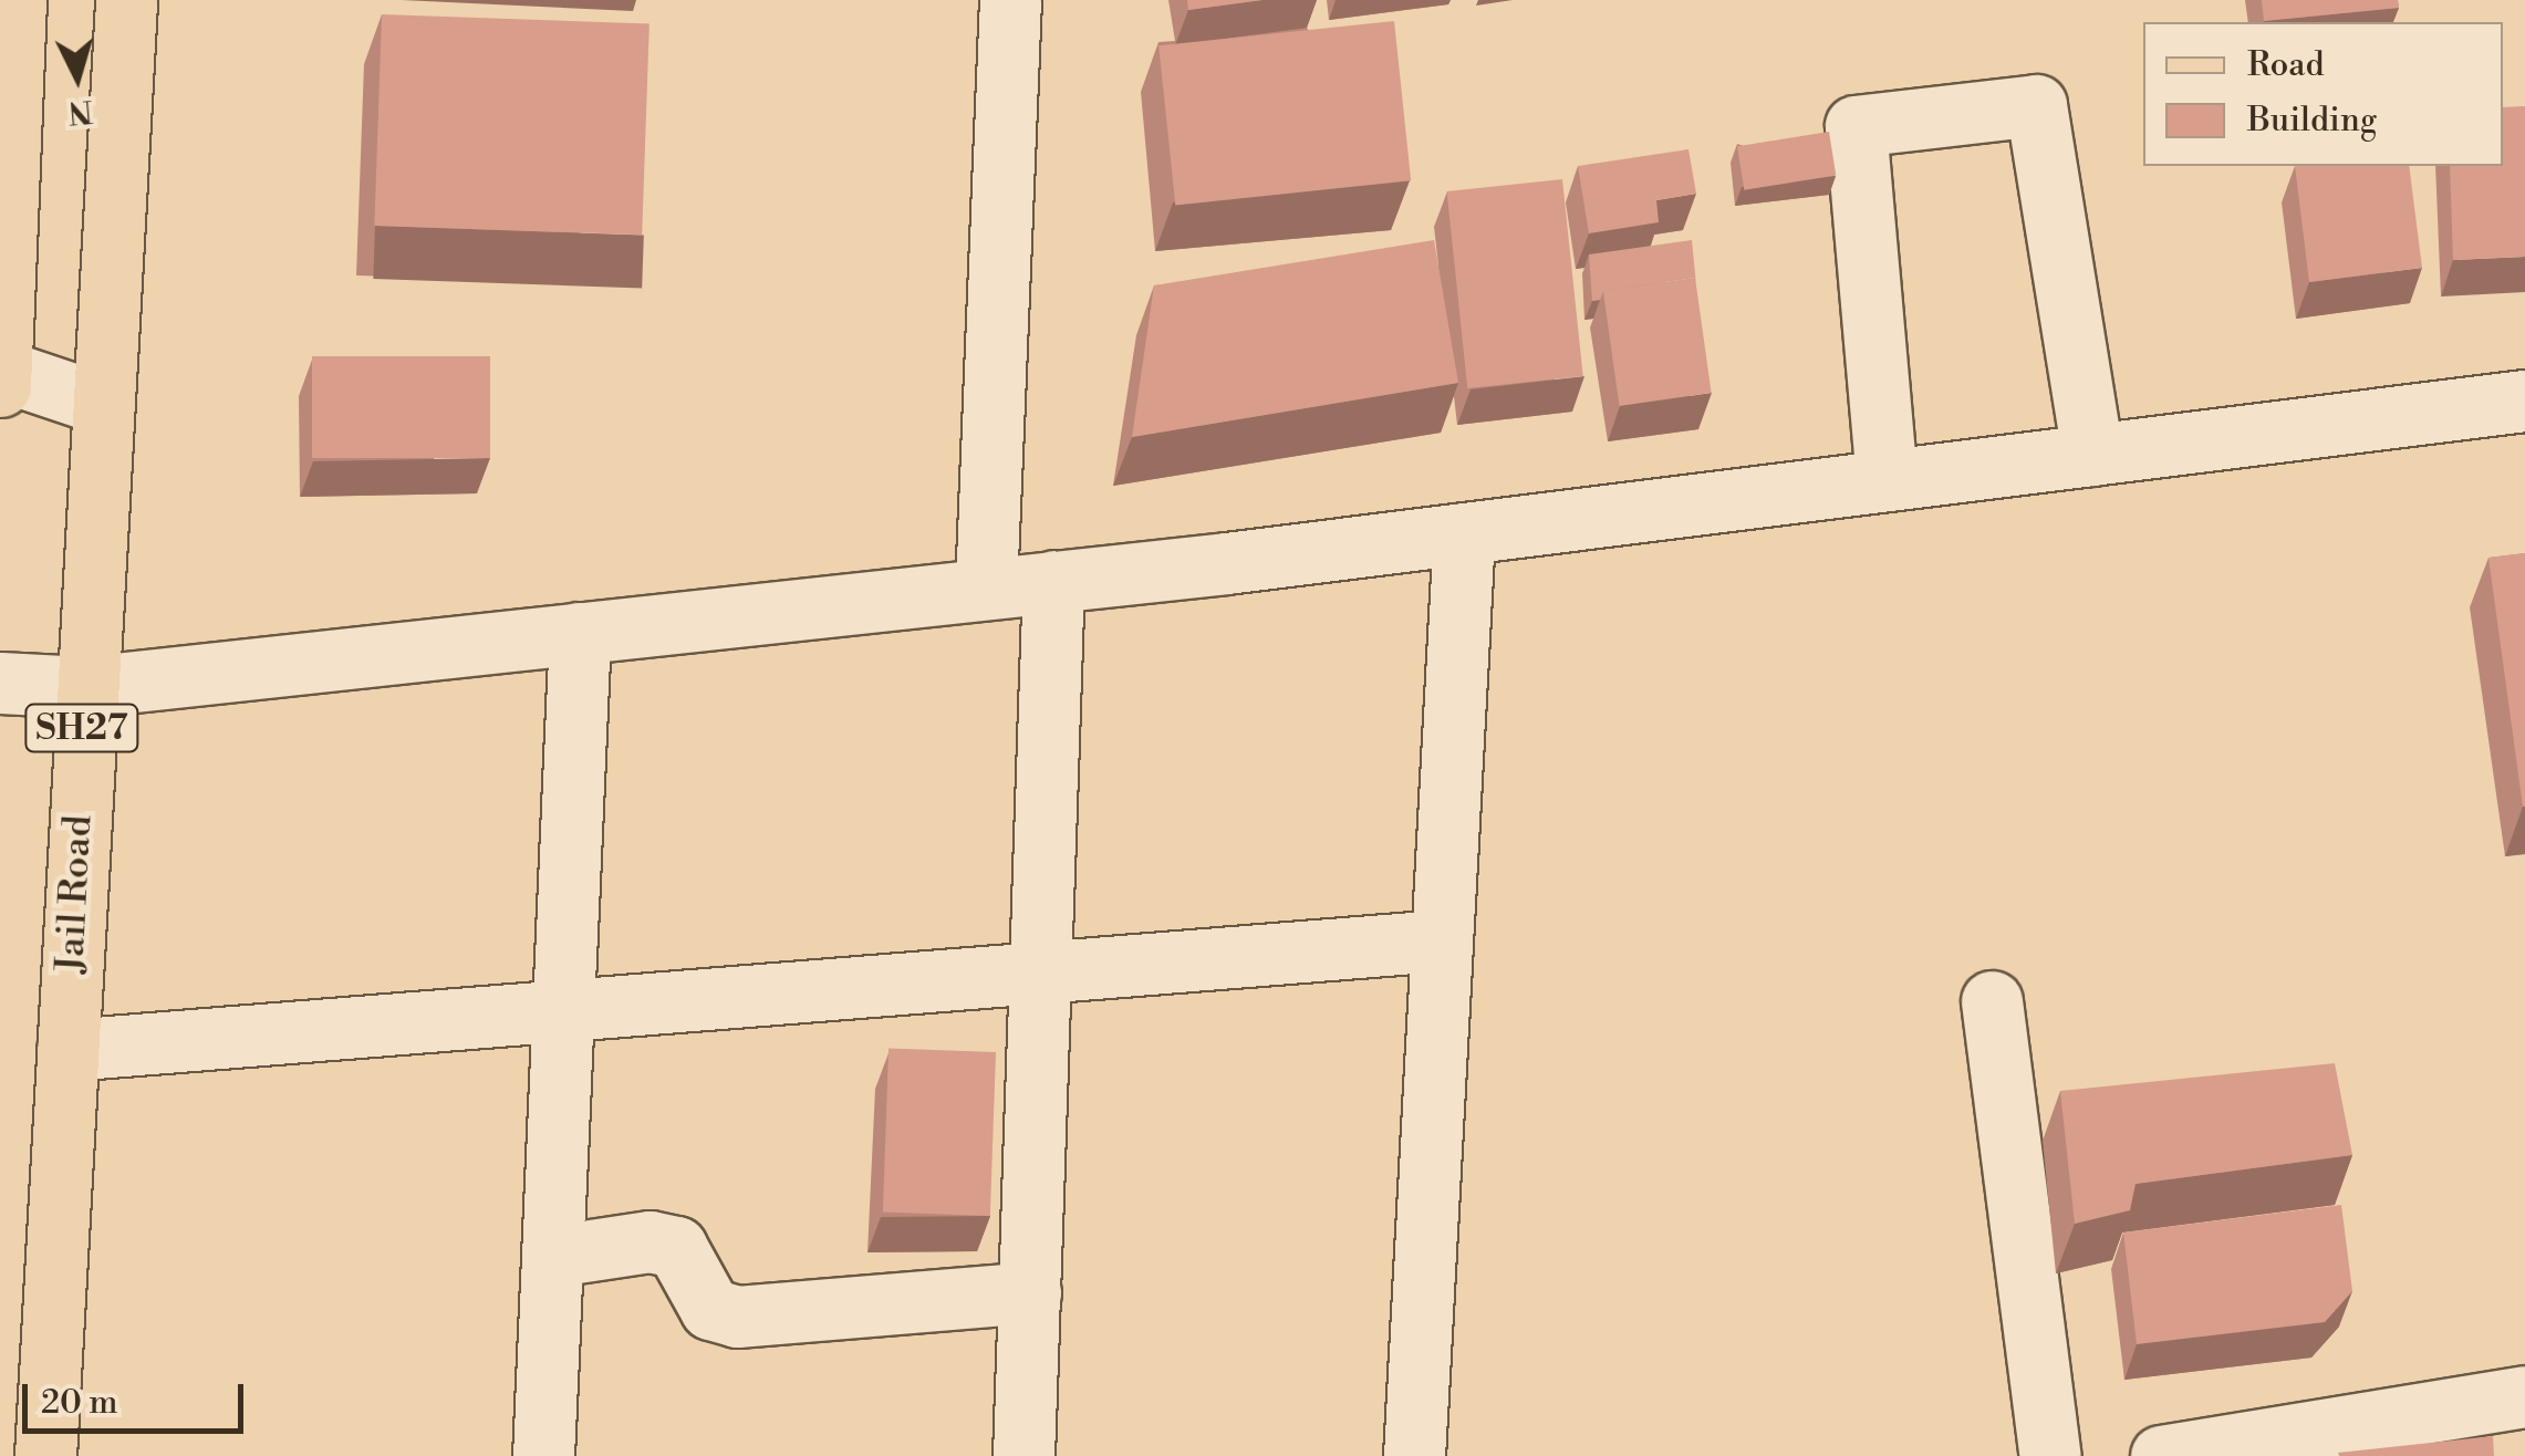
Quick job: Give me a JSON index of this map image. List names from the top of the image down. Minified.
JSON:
{"streets":{"main road":["SH27","Jail Road"]},"legend":["Road","Building"],"scale_bar":"20 m","north":"bottom"}
